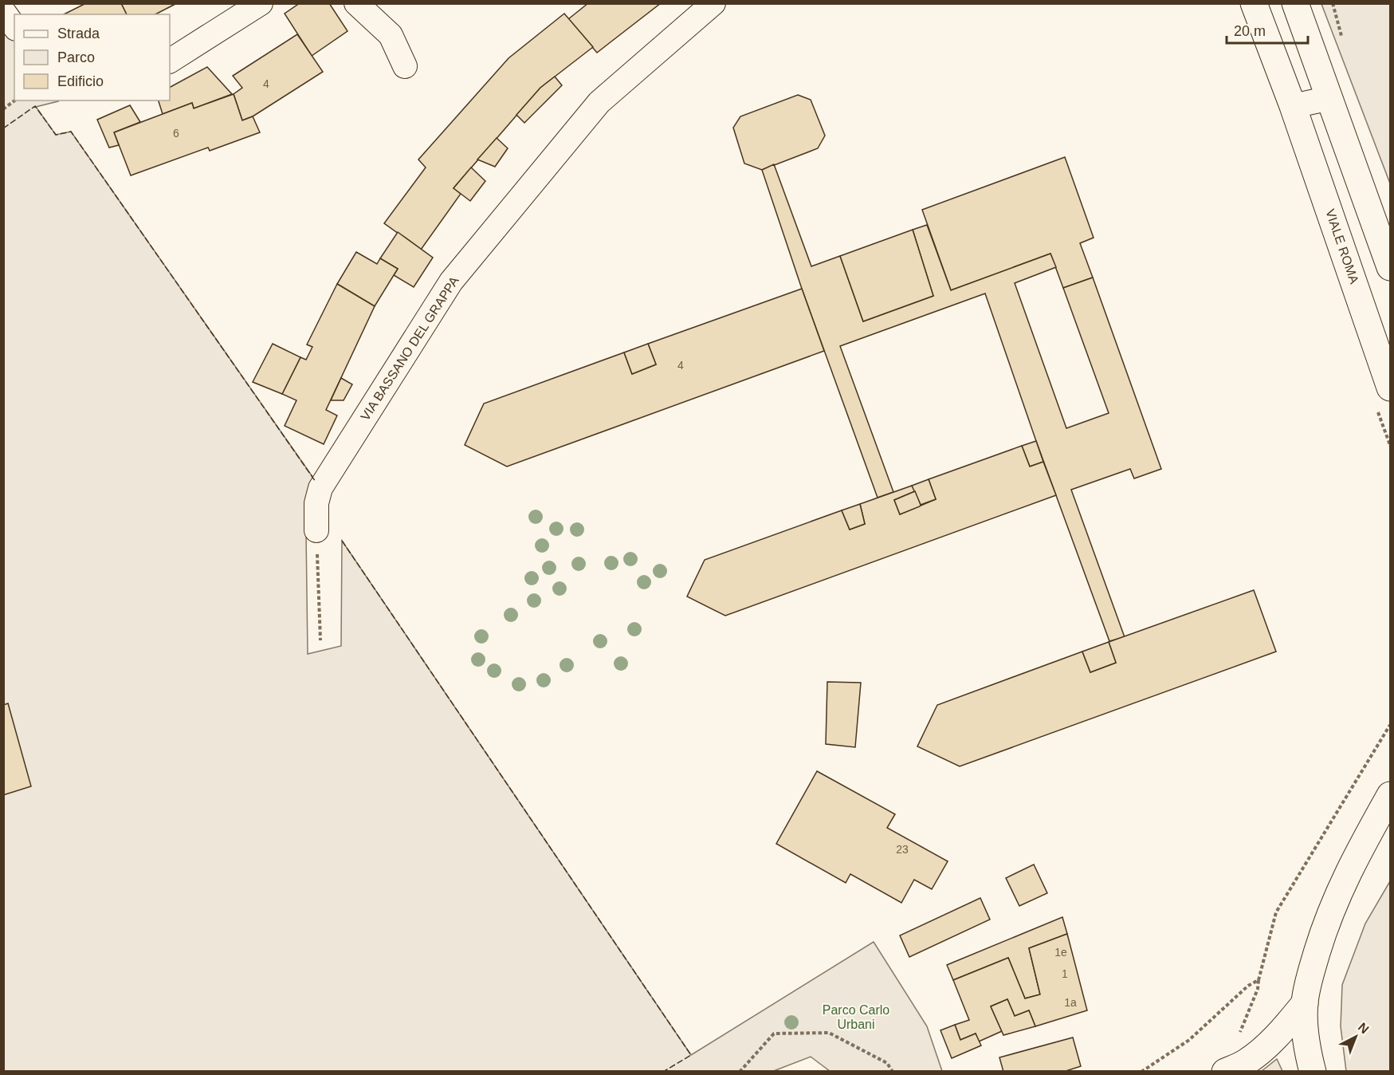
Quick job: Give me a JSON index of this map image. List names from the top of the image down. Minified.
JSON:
{"streets":{"main road":["VIALE ROMA"],"street":["VIA BASSANO DEL GRAPPA"]},"parks":["Parco Carlo Urbani"],"house_numbers":["4","6","4","23","1e","1","1a"],"legend":["Strada","Parco","Edificio"],"scale_bar":"20 m","north":"top right"}
